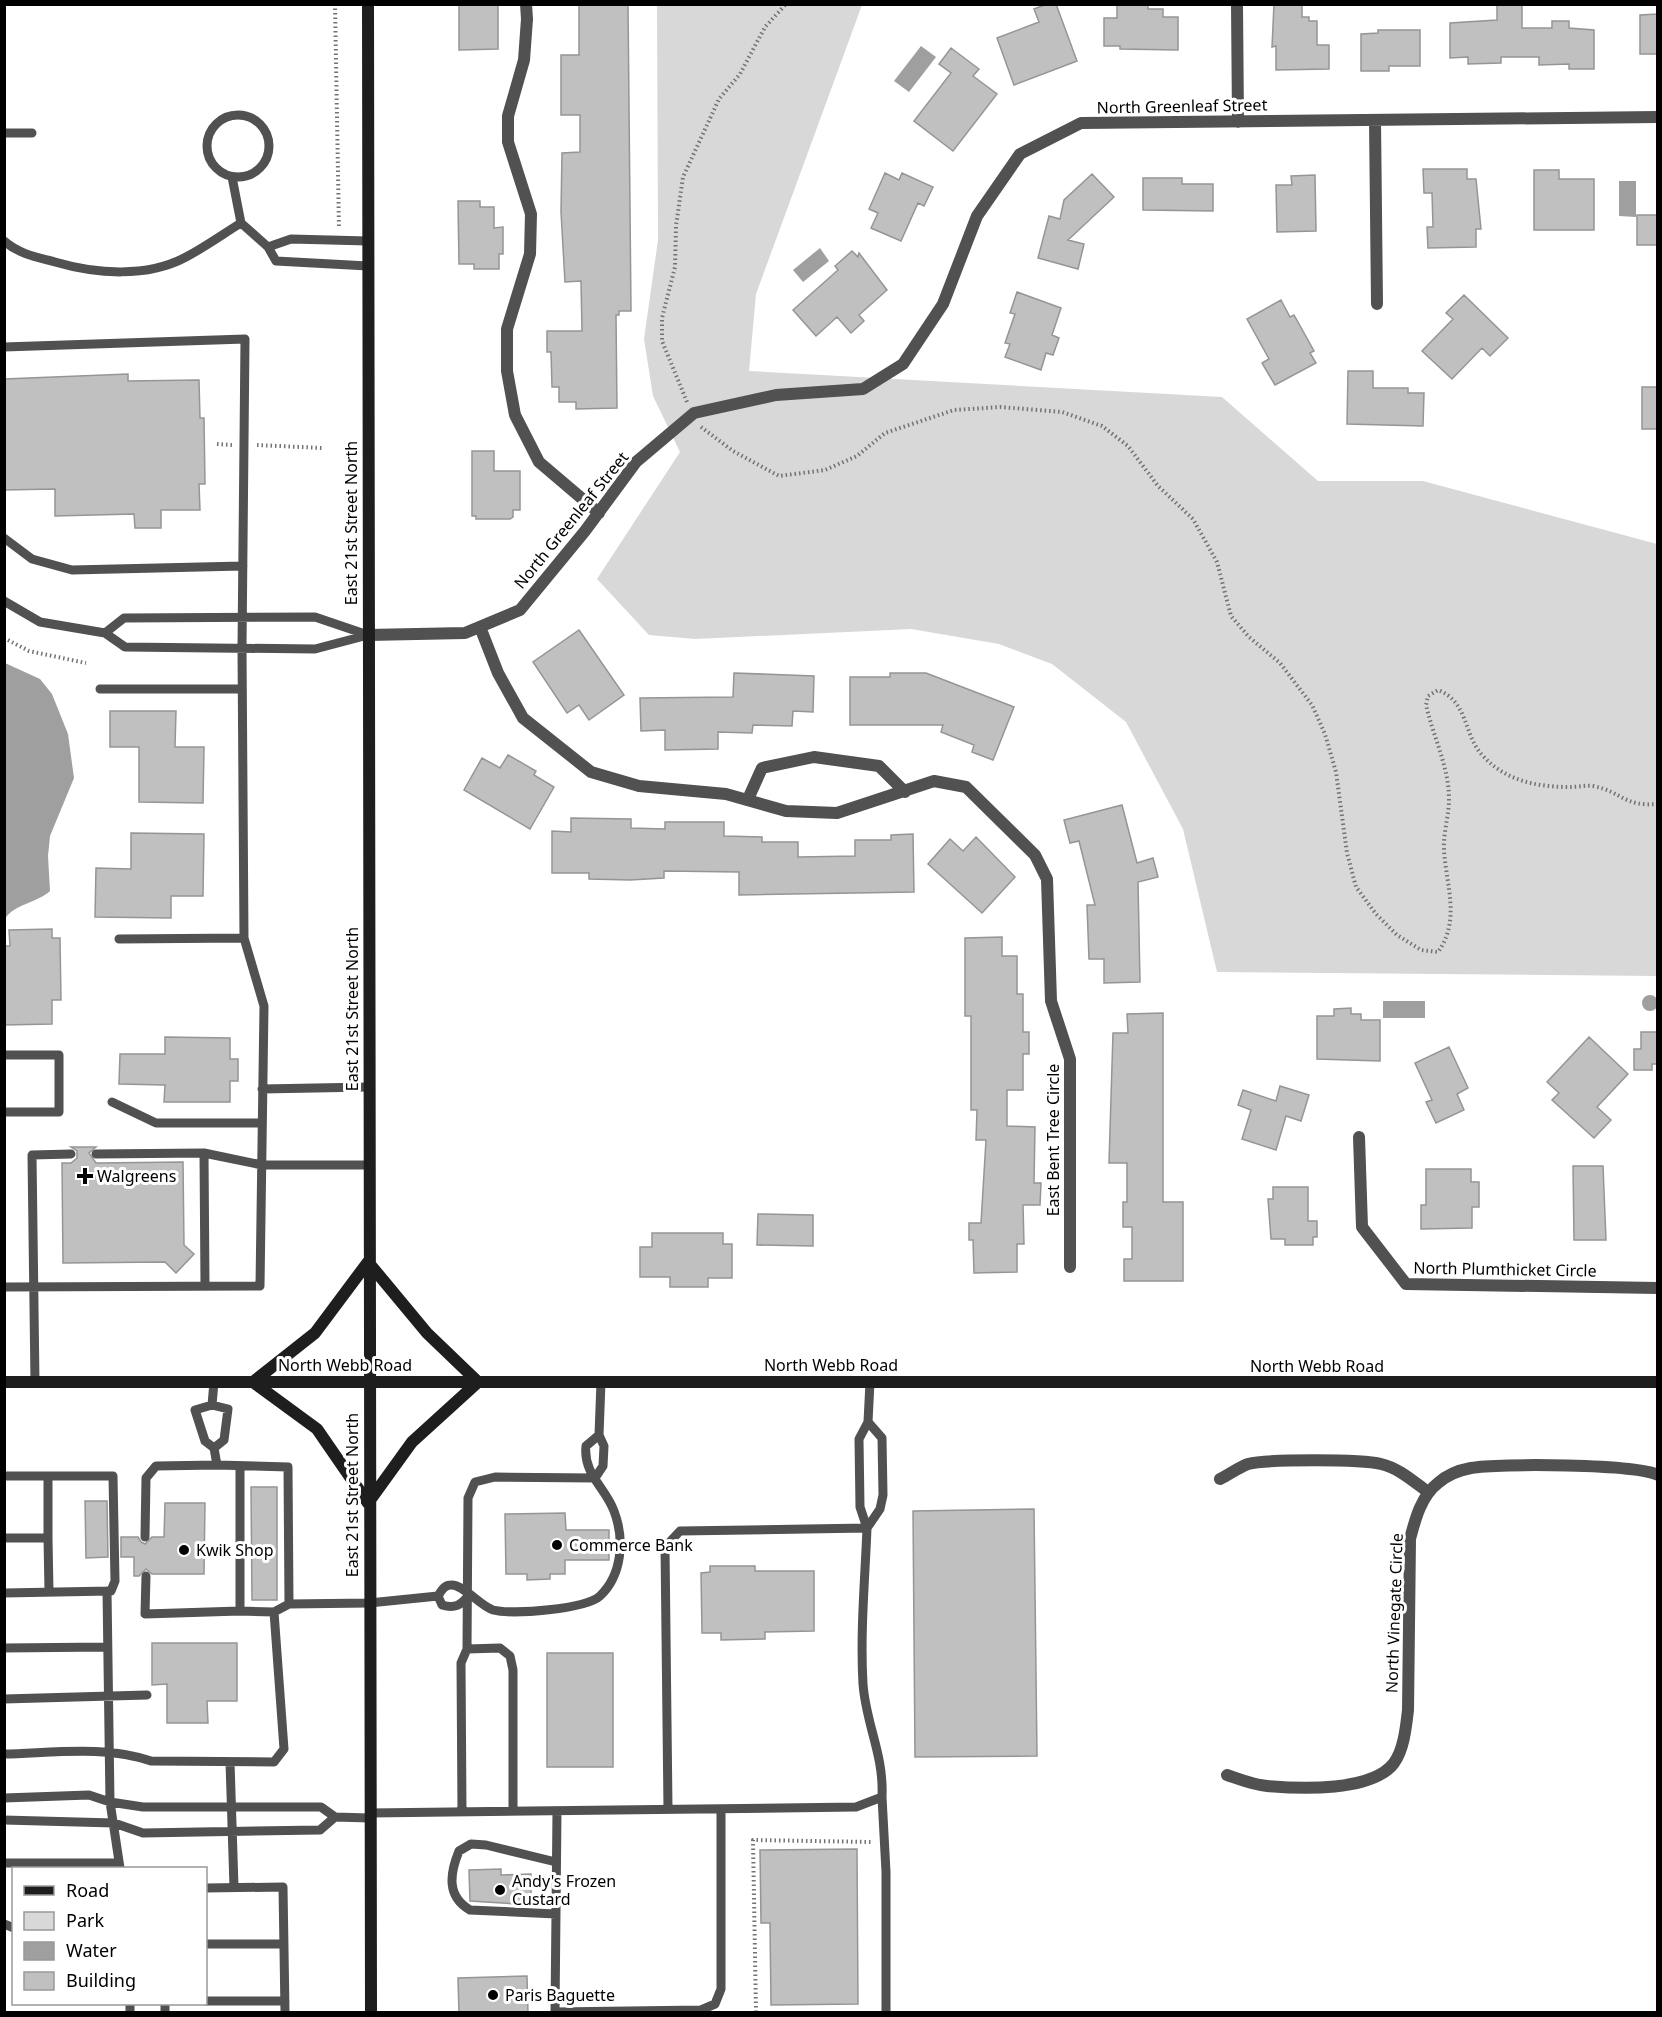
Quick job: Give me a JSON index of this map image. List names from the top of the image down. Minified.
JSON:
{"streets":{"main road":["East 21st Street North","North Webb Road"],"street":["North Greenleaf Street","East Bent Tree Circle","North Plumthicket Circle","North Vinegate Circle"]},"crossings":[["North Greenleaf Street","East 21st Street North"],["North Greenleaf Street","East Bent Tree Circle"],["East 21st Street North","North Webb Road"]],"places":{"health":["Walgreens"],"other":["Commerce Bank","Kwik Shop","Andy's Frozen Custard","Paris Baguette"]},"legend":["Road","Park","Water","Building"]}
